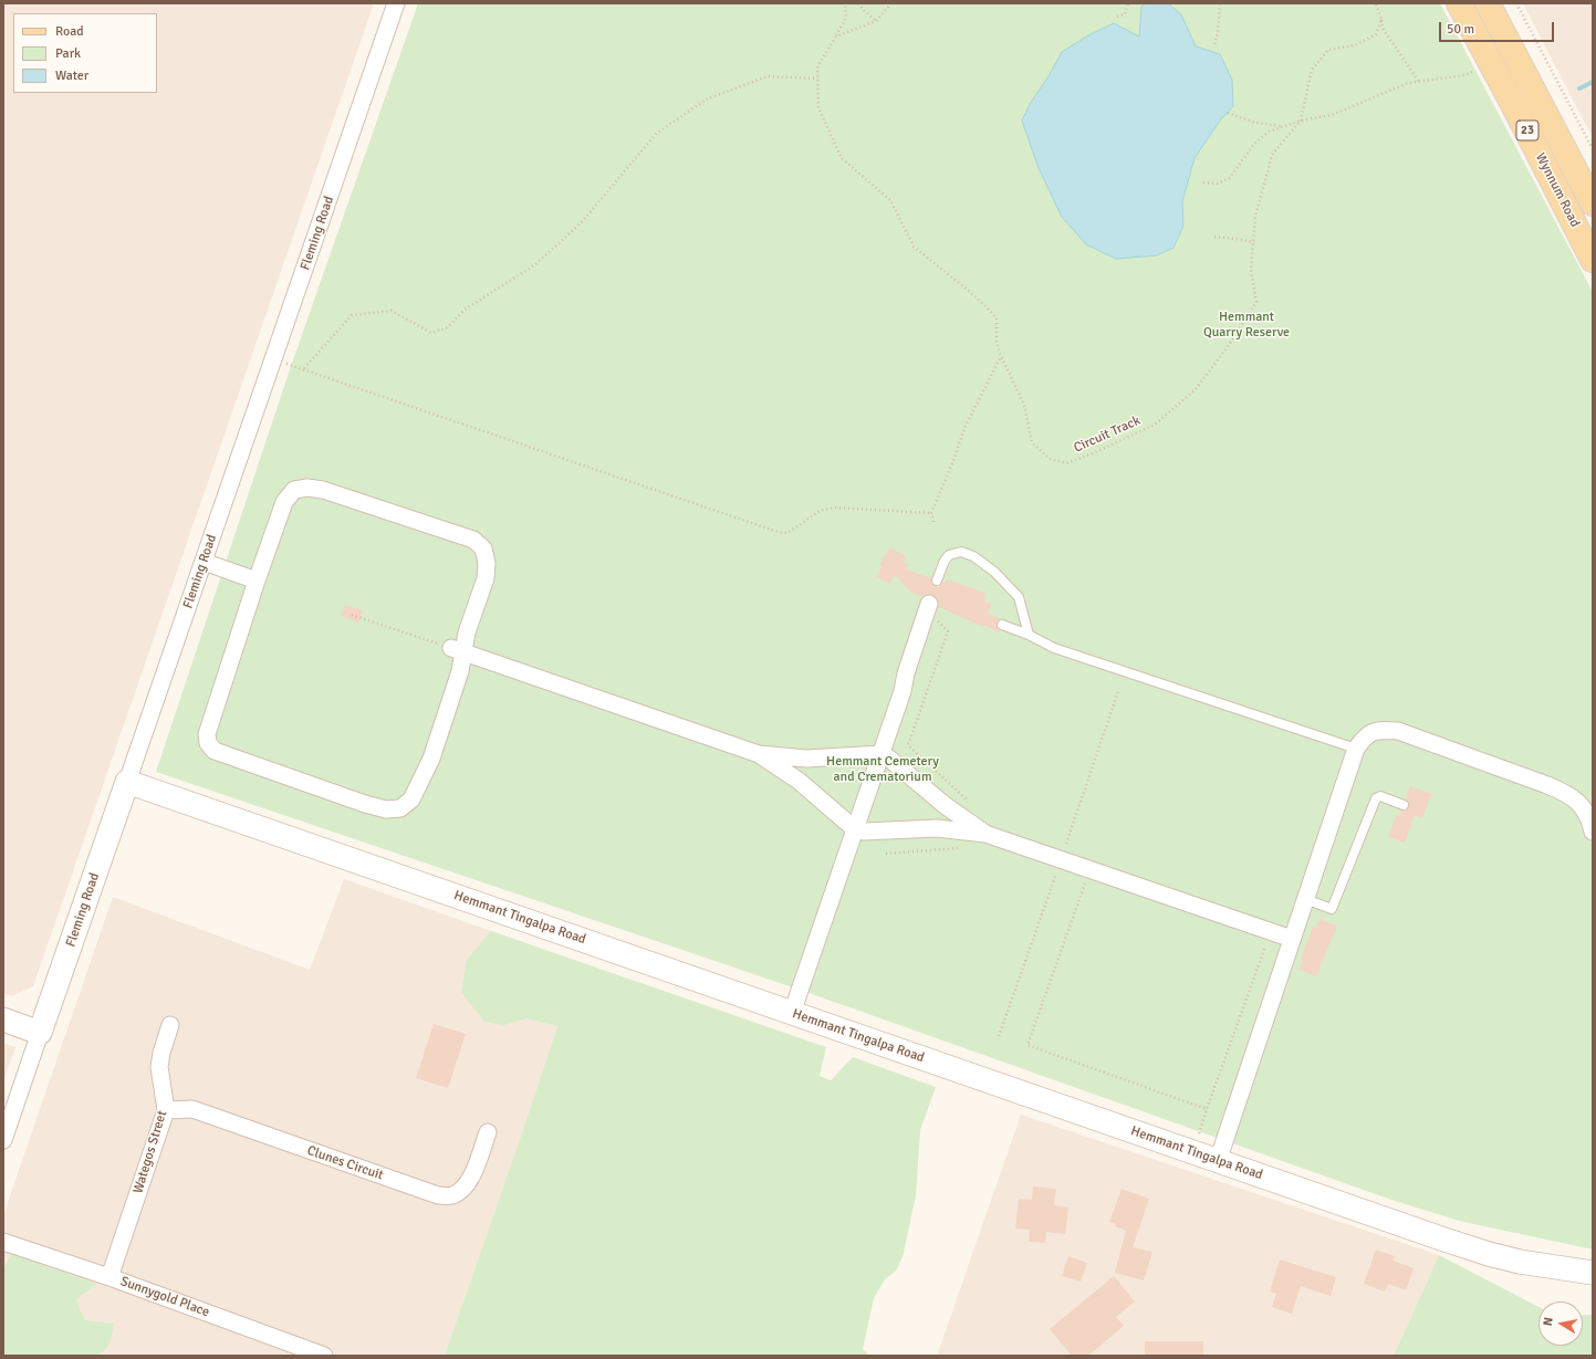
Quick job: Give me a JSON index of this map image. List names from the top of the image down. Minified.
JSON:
{"streets":{"main road":["23","Wynnum Road"],"street":["Fleming Road","Hemmant Tingalpa Road","Wategos Street","Clunes Circuit","Sunnygold Place"],"path":["Circuit Track"]},"crossings":[["Fleming Road","Hemmant Tingalpa Road"],["Wategos Street","Clunes Circuit"],["Wategos Street","Sunnygold Place"]],"parks":["Hemmant Quarry Reserve","Hemmant Cemetery and Crematorium"],"legend":["Road","Park","Water"],"scale_bar":"50 m","north":"left"}
